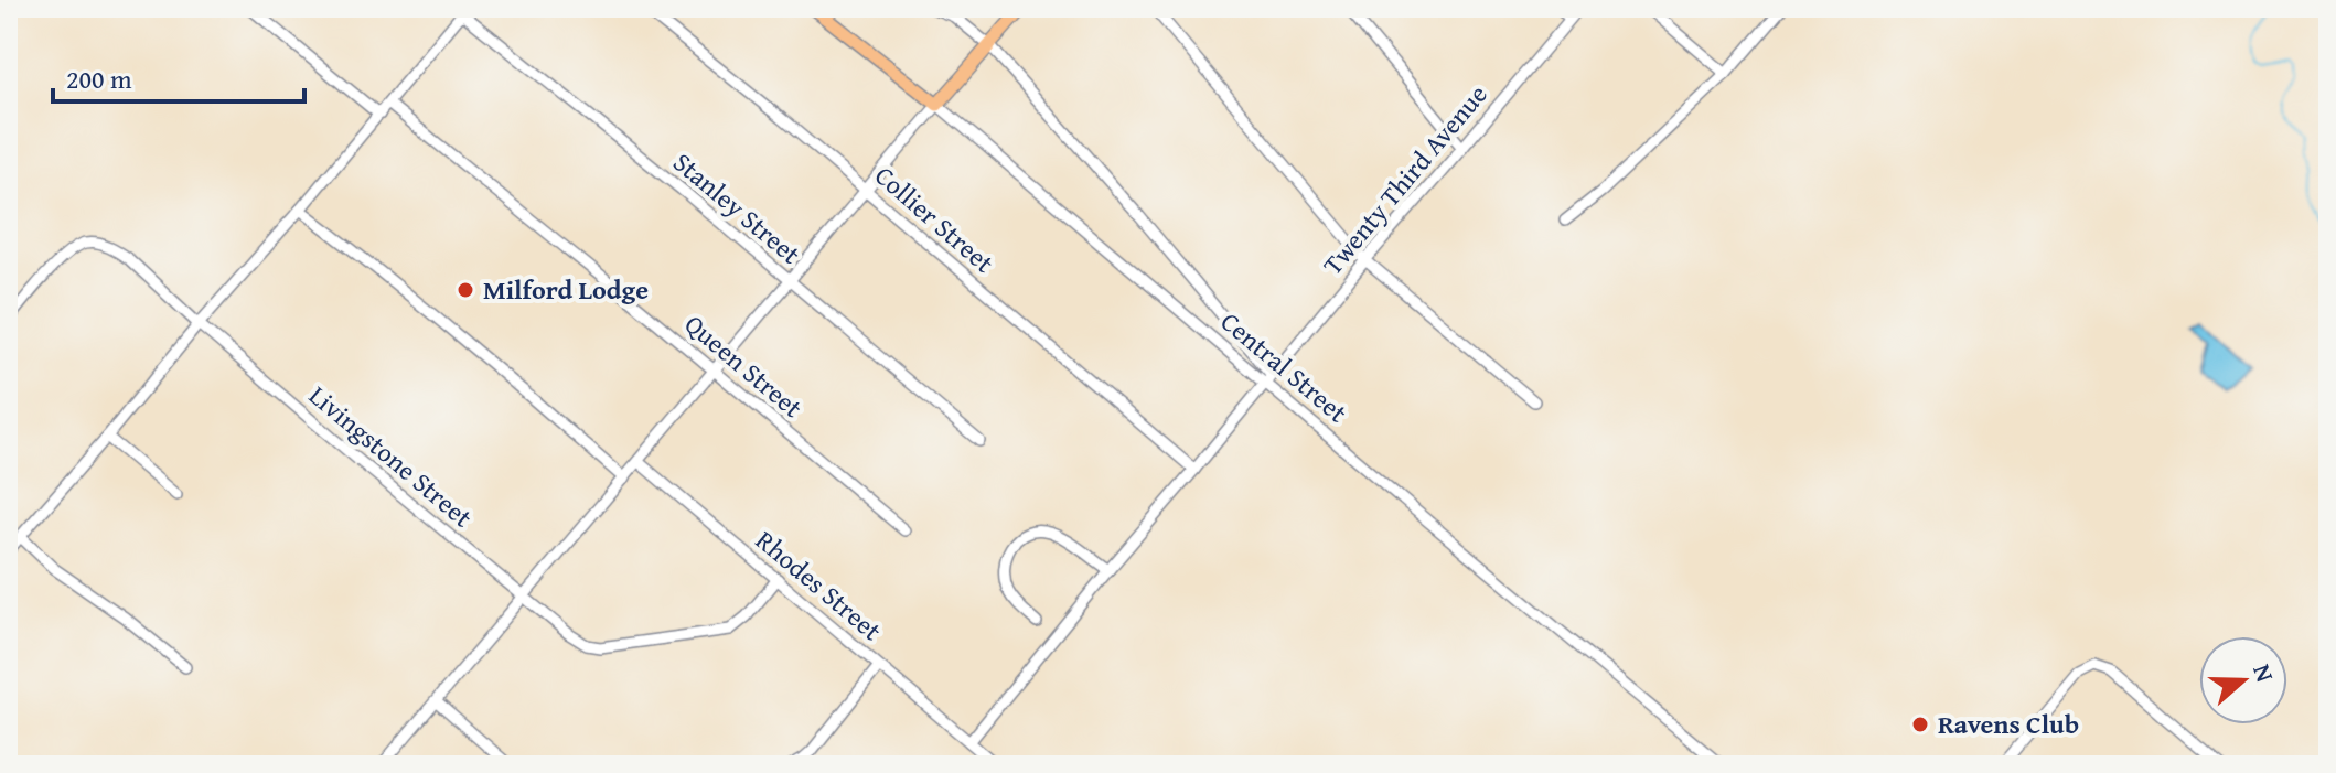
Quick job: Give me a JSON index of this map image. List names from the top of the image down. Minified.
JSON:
{"streets":{"main road":["Central Street"],"street":["Twenty Third Avenue","Stanley Street","Collier Street","Queen Street","Livingstone Street","Rhodes Street"]},"crossings":[["Twenty Third Avenue","Collier Street"],["Twenty Third Avenue","Central Street"],["Twenty Third Avenue","Rhodes Street"],["Livingstone Street","Rhodes Street"]],"places":["Milford Lodge","Ravens Club"],"scale_bar":"200 m","north":"right"}
